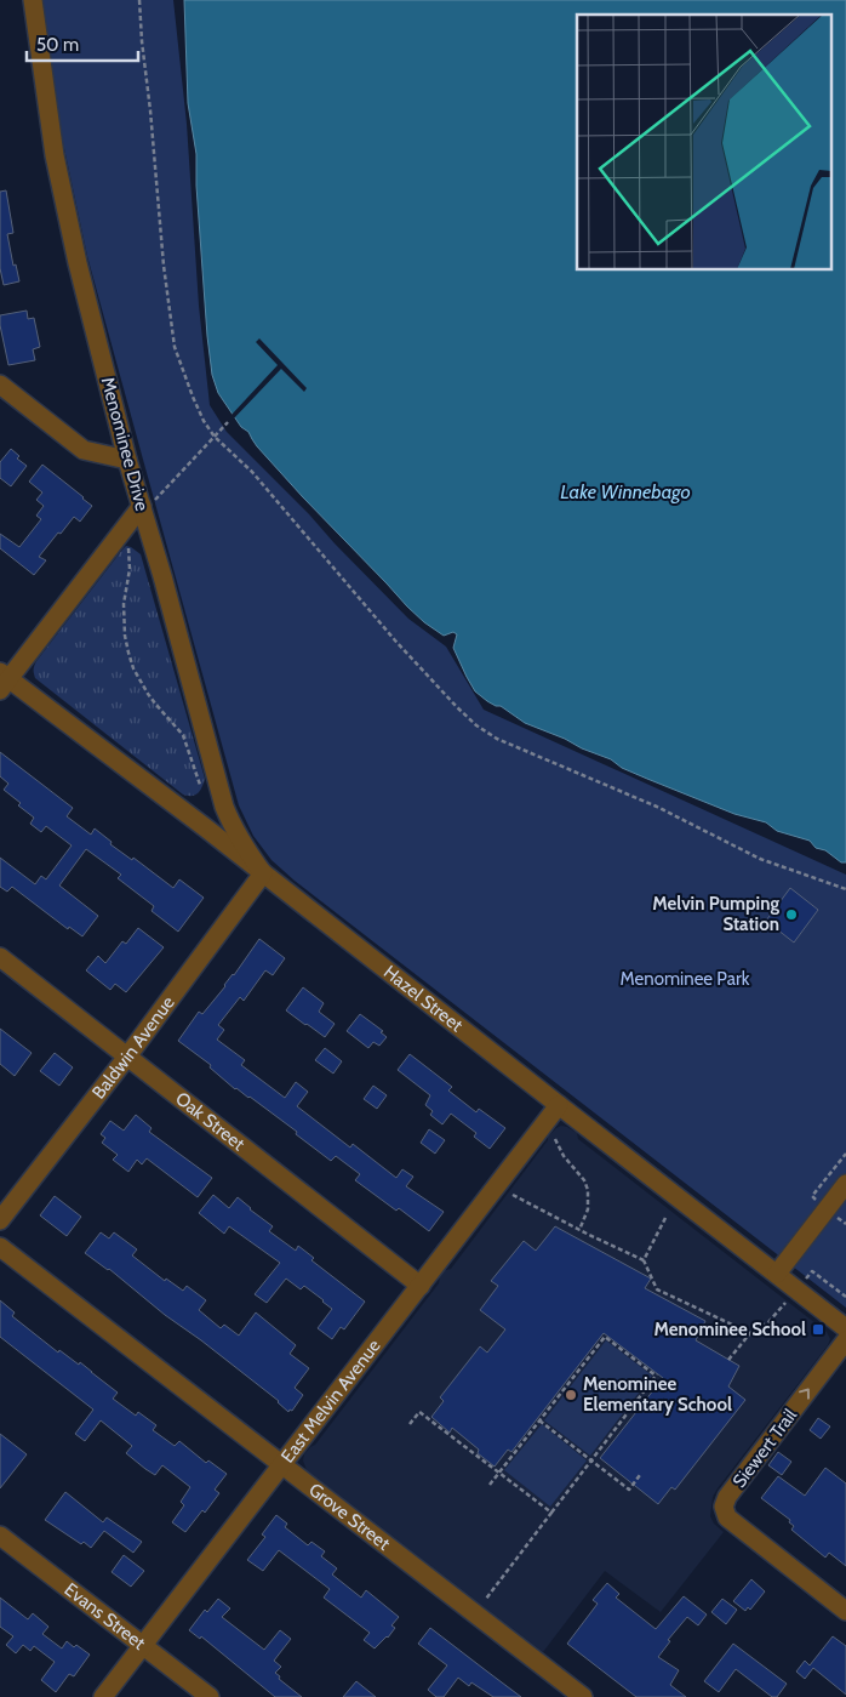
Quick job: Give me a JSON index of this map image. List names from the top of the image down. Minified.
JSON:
{"streets":{"street":["Menominee Drive","Hazel Street","Baldwin Avenue","Oak Street","East Melvin Avenue","Siewert Trail","Grove Street","Evans Street"]},"crossings":[["Menominee Drive","Hazel Street"],["Menominee Drive","Baldwin Avenue"],["Hazel Street","Baldwin Avenue"],["Hazel Street","East Melvin Avenue"],["Baldwin Avenue","Oak Street"],["Oak Street","East Melvin Avenue"],["East Melvin Avenue","Grove Street"],["East Melvin Avenue","Evans Street"]],"water":["Lake Winnebago"],"parks":["Menominee Park"],"places":{"other":["Melvin Pumping Station","Menominee Elementary School"],"transit":["Menominee School"]},"scale_bar":"50 m"}
